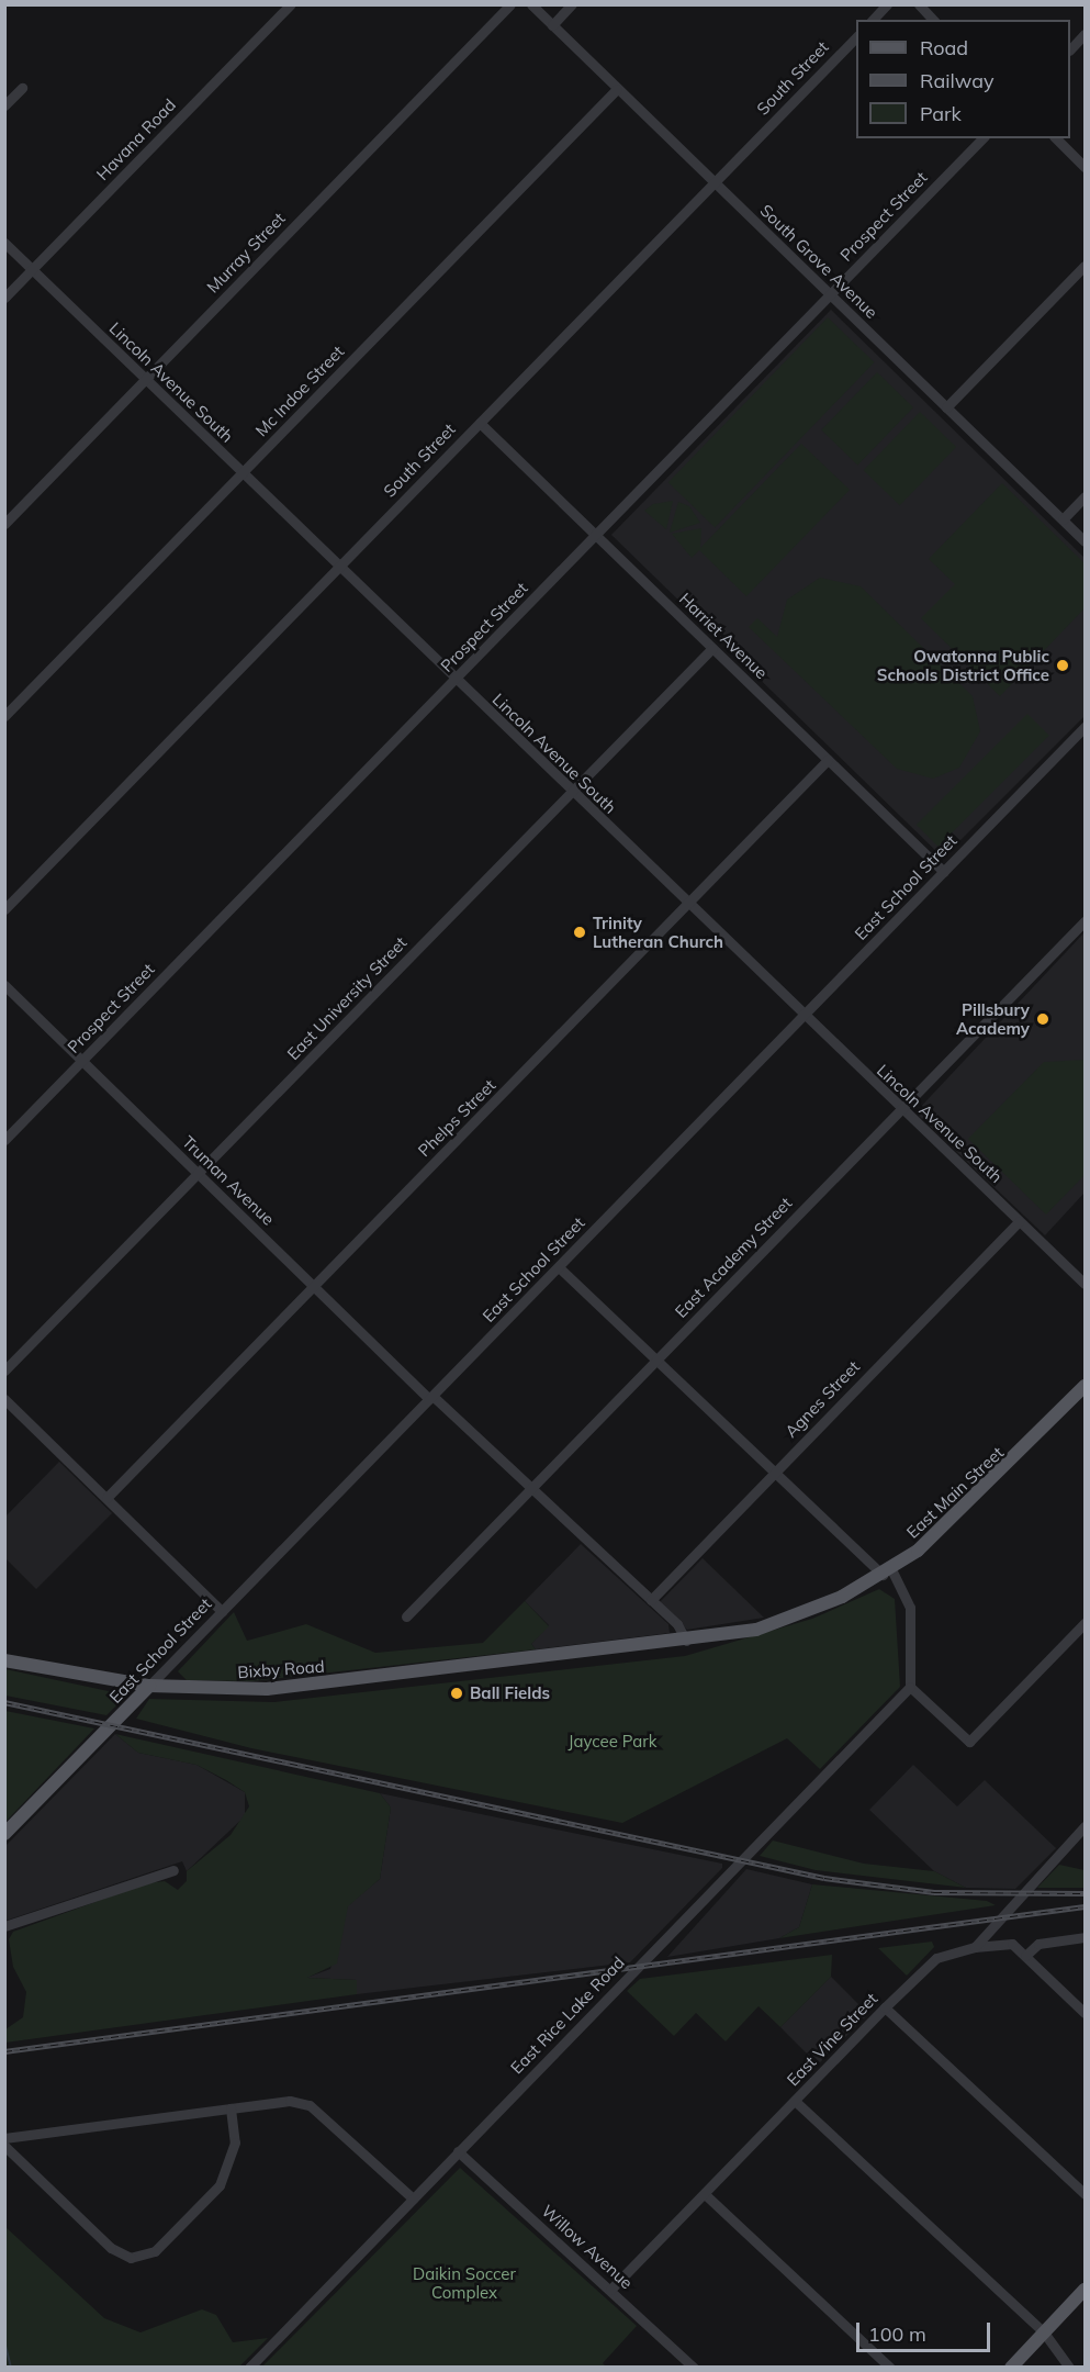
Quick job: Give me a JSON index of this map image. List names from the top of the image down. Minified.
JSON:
{"streets":{"main road":["East School Street","East Main Street","Bixby Road"],"street":["South Street","Havana Road","Prospect Street","Murray Street","South Grove Avenue","Lincoln Avenue South","Mc Indoe Street","Harriet Avenue","East University Street","Phelps Street","Truman Avenue","East Academy Street","Agnes Street","East Rice Lake Road","East Vine Street","Willow Avenue"]},"crossings":[["South Street","South Grove Avenue"],["South Street","Lincoln Avenue South"],["South Street","Harriet Avenue"],["Havana Road","Lincoln Avenue South"],["Prospect Street","South Grove Avenue"],["Prospect Street","Lincoln Avenue South"],["Prospect Street","Harriet Avenue"],["Prospect Street","Truman Avenue"],["Murray Street","Lincoln Avenue South"],["South Grove Avenue","Mc Indoe Street"],["Lincoln Avenue South","Mc Indoe Street"],["Lincoln Avenue South","East School Street"],["Lincoln Avenue South","East University Street"],["Lincoln Avenue South","Phelps Street"],["Lincoln Avenue South","East Academy Street"],["Lincoln Avenue South","Agnes Street"],["Harriet Avenue","East School Street"],["Harriet Avenue","East University Street"],["Harriet Avenue","Phelps Street"],["East School Street","Truman Avenue"],["East School Street","Bixby Road"],["East University Street","Truman Avenue"],["Phelps Street","Truman Avenue"],["Truman Avenue","East Academy Street"],["Truman Avenue","Agnes Street"],["Truman Avenue","East Main Street"],["East Main Street","Bixby Road"],["East Rice Lake Road","Willow Avenue"],["East Vine Street","Willow Avenue"]],"parks":["Jaycee Park","Daikin Soccer Complex"],"places":["Owatonna Public Schools District Office","Trinity Lutheran Church","Pillsbury Academy","Ball Fields"],"legend":["Road","Railway","Park"],"scale_bar":"100 m"}
